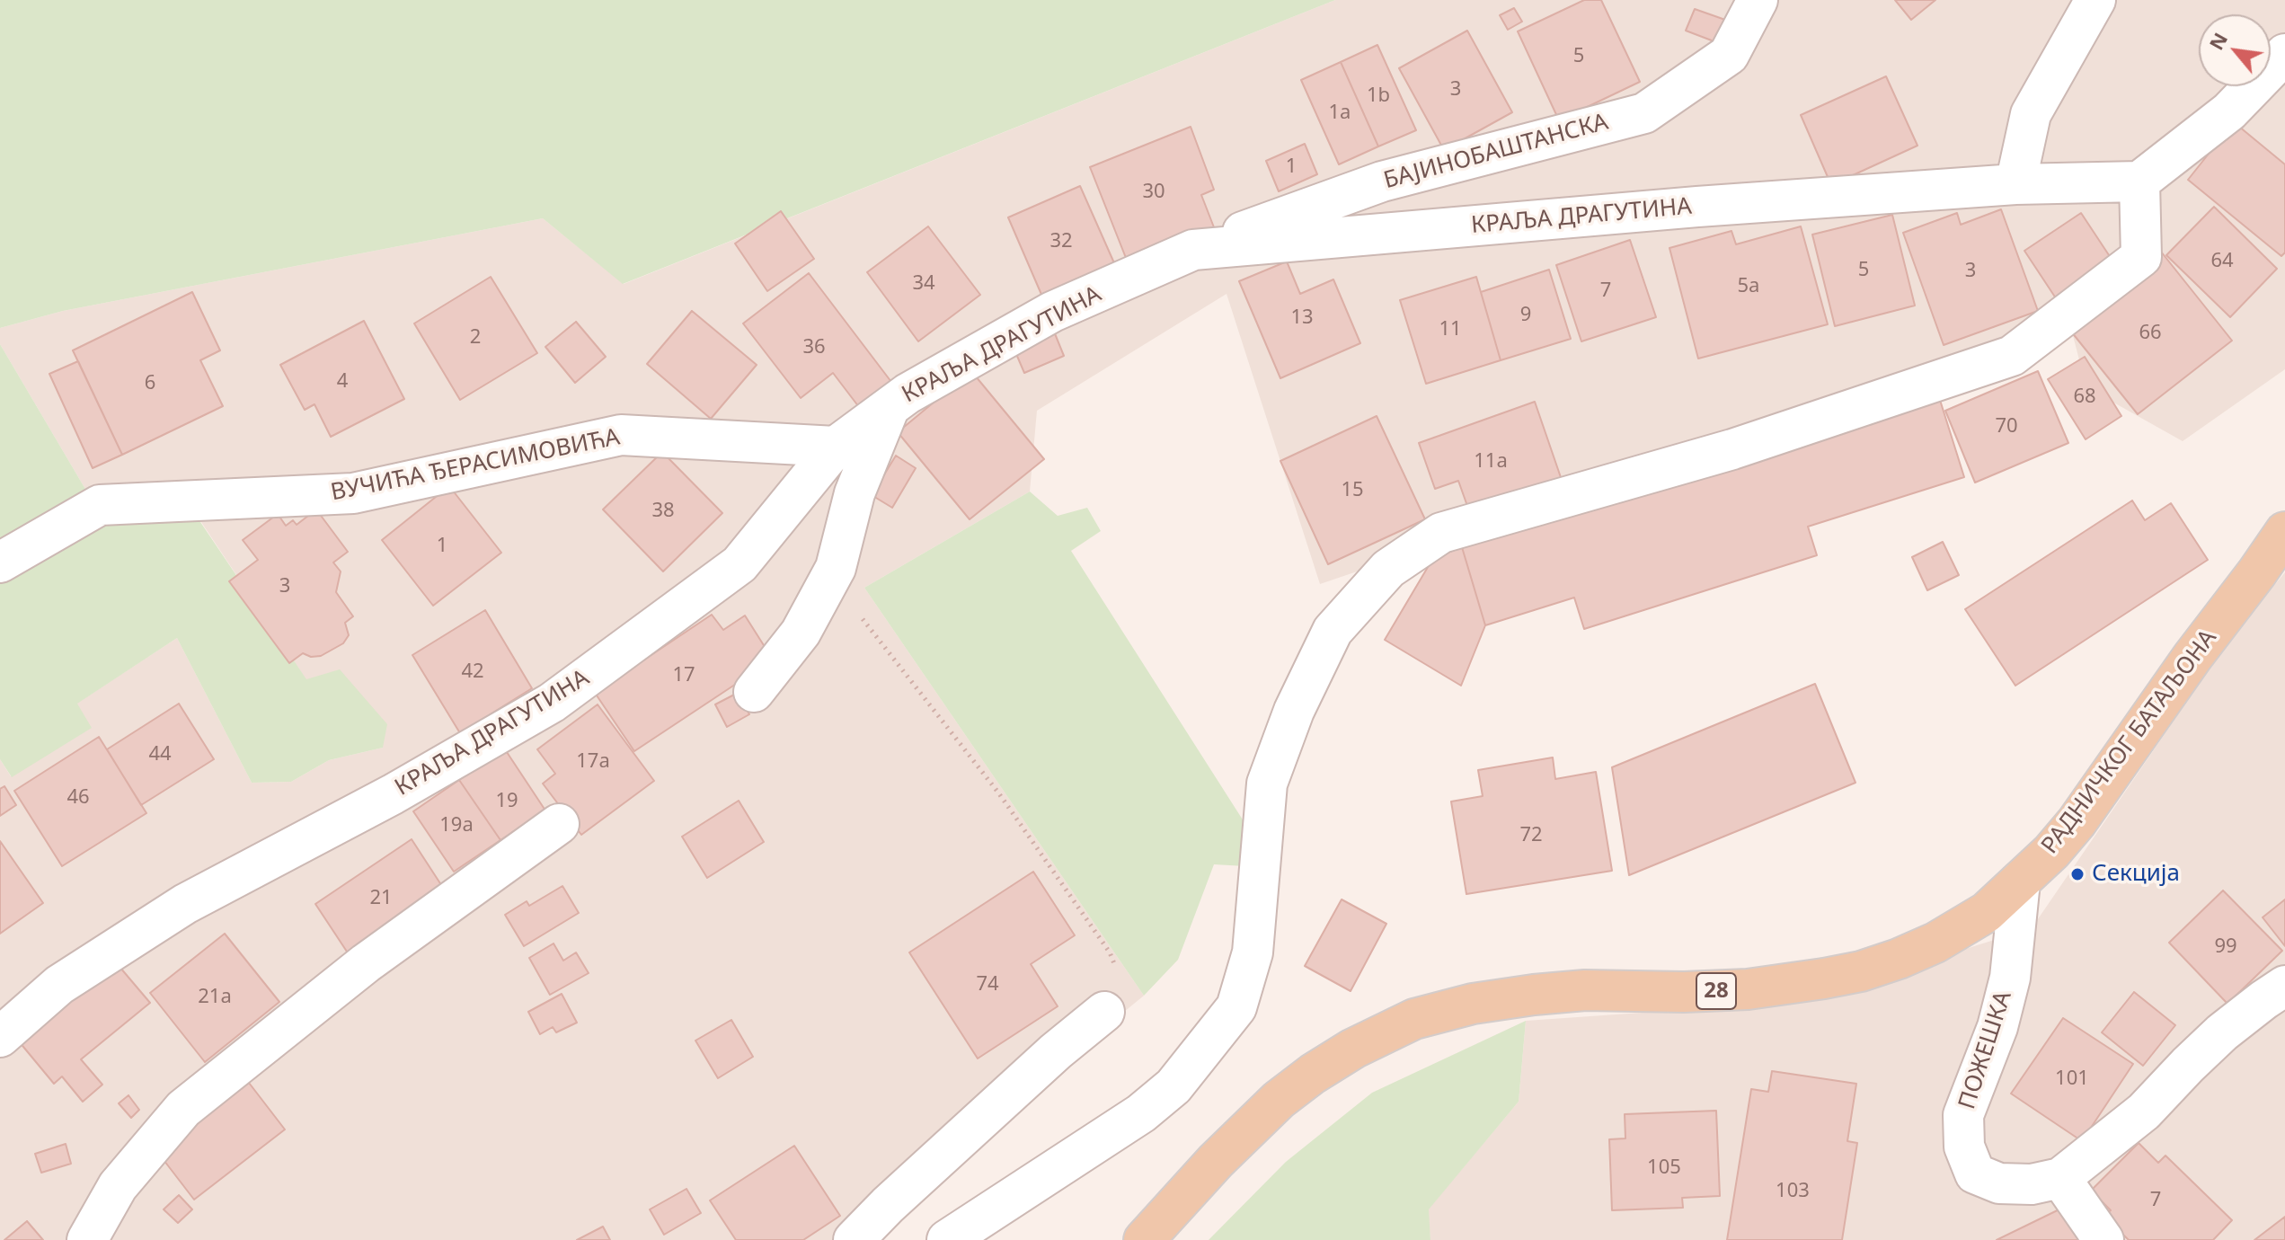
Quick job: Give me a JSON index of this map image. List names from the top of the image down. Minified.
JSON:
{"streets":{"main road":["РАДНИЧКОГ БАТАЉОНА","28"],"street":["БАЈИНОБАШТАНСКА","КРАЉА ДРАГУТИНА","ВУЧИЋА ЂЕРАСИМОВИЋА","ПОЖЕШКА"]},"crossings":[["БАЈИНОБАШТАНСКА","КРАЉА ДРАГУТИНА"],["КРАЉА ДРАГУТИНА","ВУЧИЋА ЂЕРАСИМОВИЋА"],["РАДНИЧКОГ БАТАЉОНА","ПОЖЕШКА"]],"places":["Секција"],"house_numbers":["5","3","1b","1a","1","30","32","64","5","3","34","5a","7","9","13","11","66","2","36","4","6","68","70","11a","15","38","1","3","42","17","44","17a","46","19","19a","72","21","99","74","21a","101","105","103","7"],"north":"top left"}
